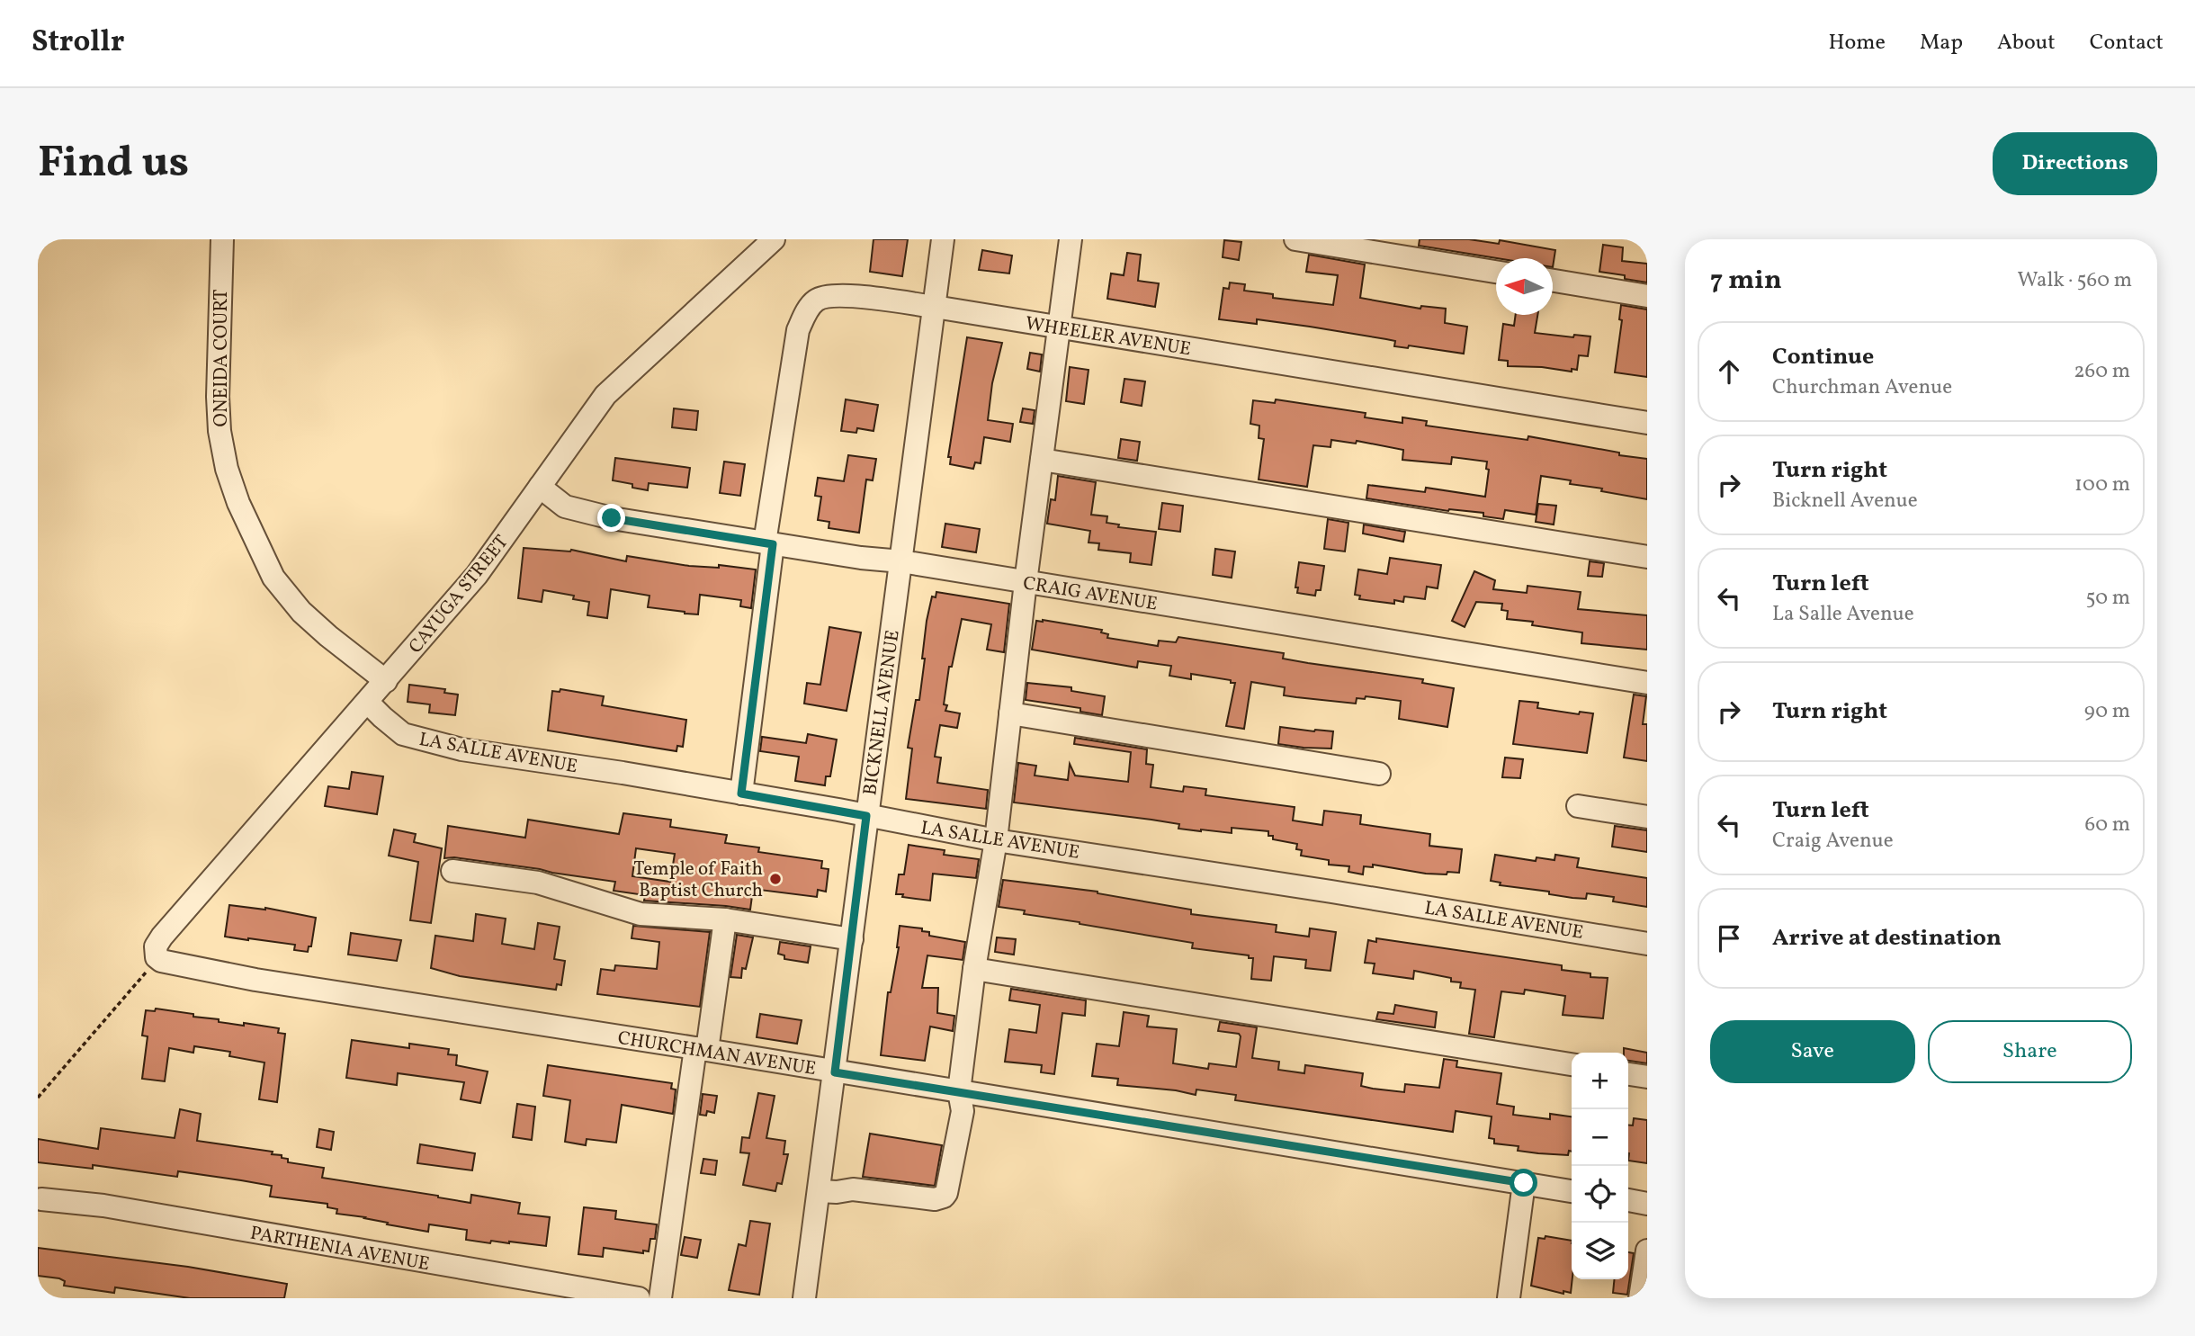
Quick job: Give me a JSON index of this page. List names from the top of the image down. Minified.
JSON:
{"streets":{"street":["WHEELER AVENUE","ONEIDA COURT","CRAIG AVENUE","CAYUGA STREET","BICKNELL AVENUE","LA SALLE AVENUE","CHURCHMAN AVENUE","PARTHENIA AVENUE"]},"crossings":[["WHEELER AVENUE","CRAIG AVENUE"],["WHEELER AVENUE","BICKNELL AVENUE"],["WHEELER AVENUE","LA SALLE AVENUE"],["ONEIDA COURT","CAYUGA STREET"],["CRAIG AVENUE","CAYUGA STREET"],["CRAIG AVENUE","BICKNELL AVENUE"],["CAYUGA STREET","LA SALLE AVENUE"],["CAYUGA STREET","CHURCHMAN AVENUE"],["BICKNELL AVENUE","LA SALLE AVENUE"],["BICKNELL AVENUE","CHURCHMAN AVENUE"]],"places":["Temple of Faith Baptist Church"],"north":"left","page":{"header":"Strollr","nav":["Home","Map","About","Contact"],"buttons":["Directions",["Save","Share"]],"title":"Find us","heading":["7 min","Walk · 560 m"],"list":[["Continue","Churchman Avenue","260 m"],["Turn right","Bicknell Avenue","100 m"],["Turn left","La Salle Avenue","50 m"],["Turn right","90 m"],["Turn left","Craig Avenue","60 m"],"Arrive at destination"],"map_buttons":["+","−"]}}
